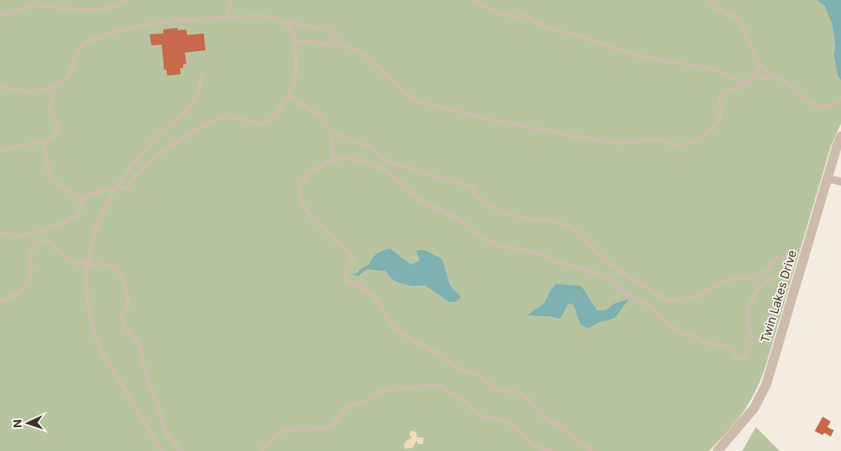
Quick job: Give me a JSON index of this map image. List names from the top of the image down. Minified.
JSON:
{"streets":{"street":["Twin Lakes Drive"]},"north":"left"}
